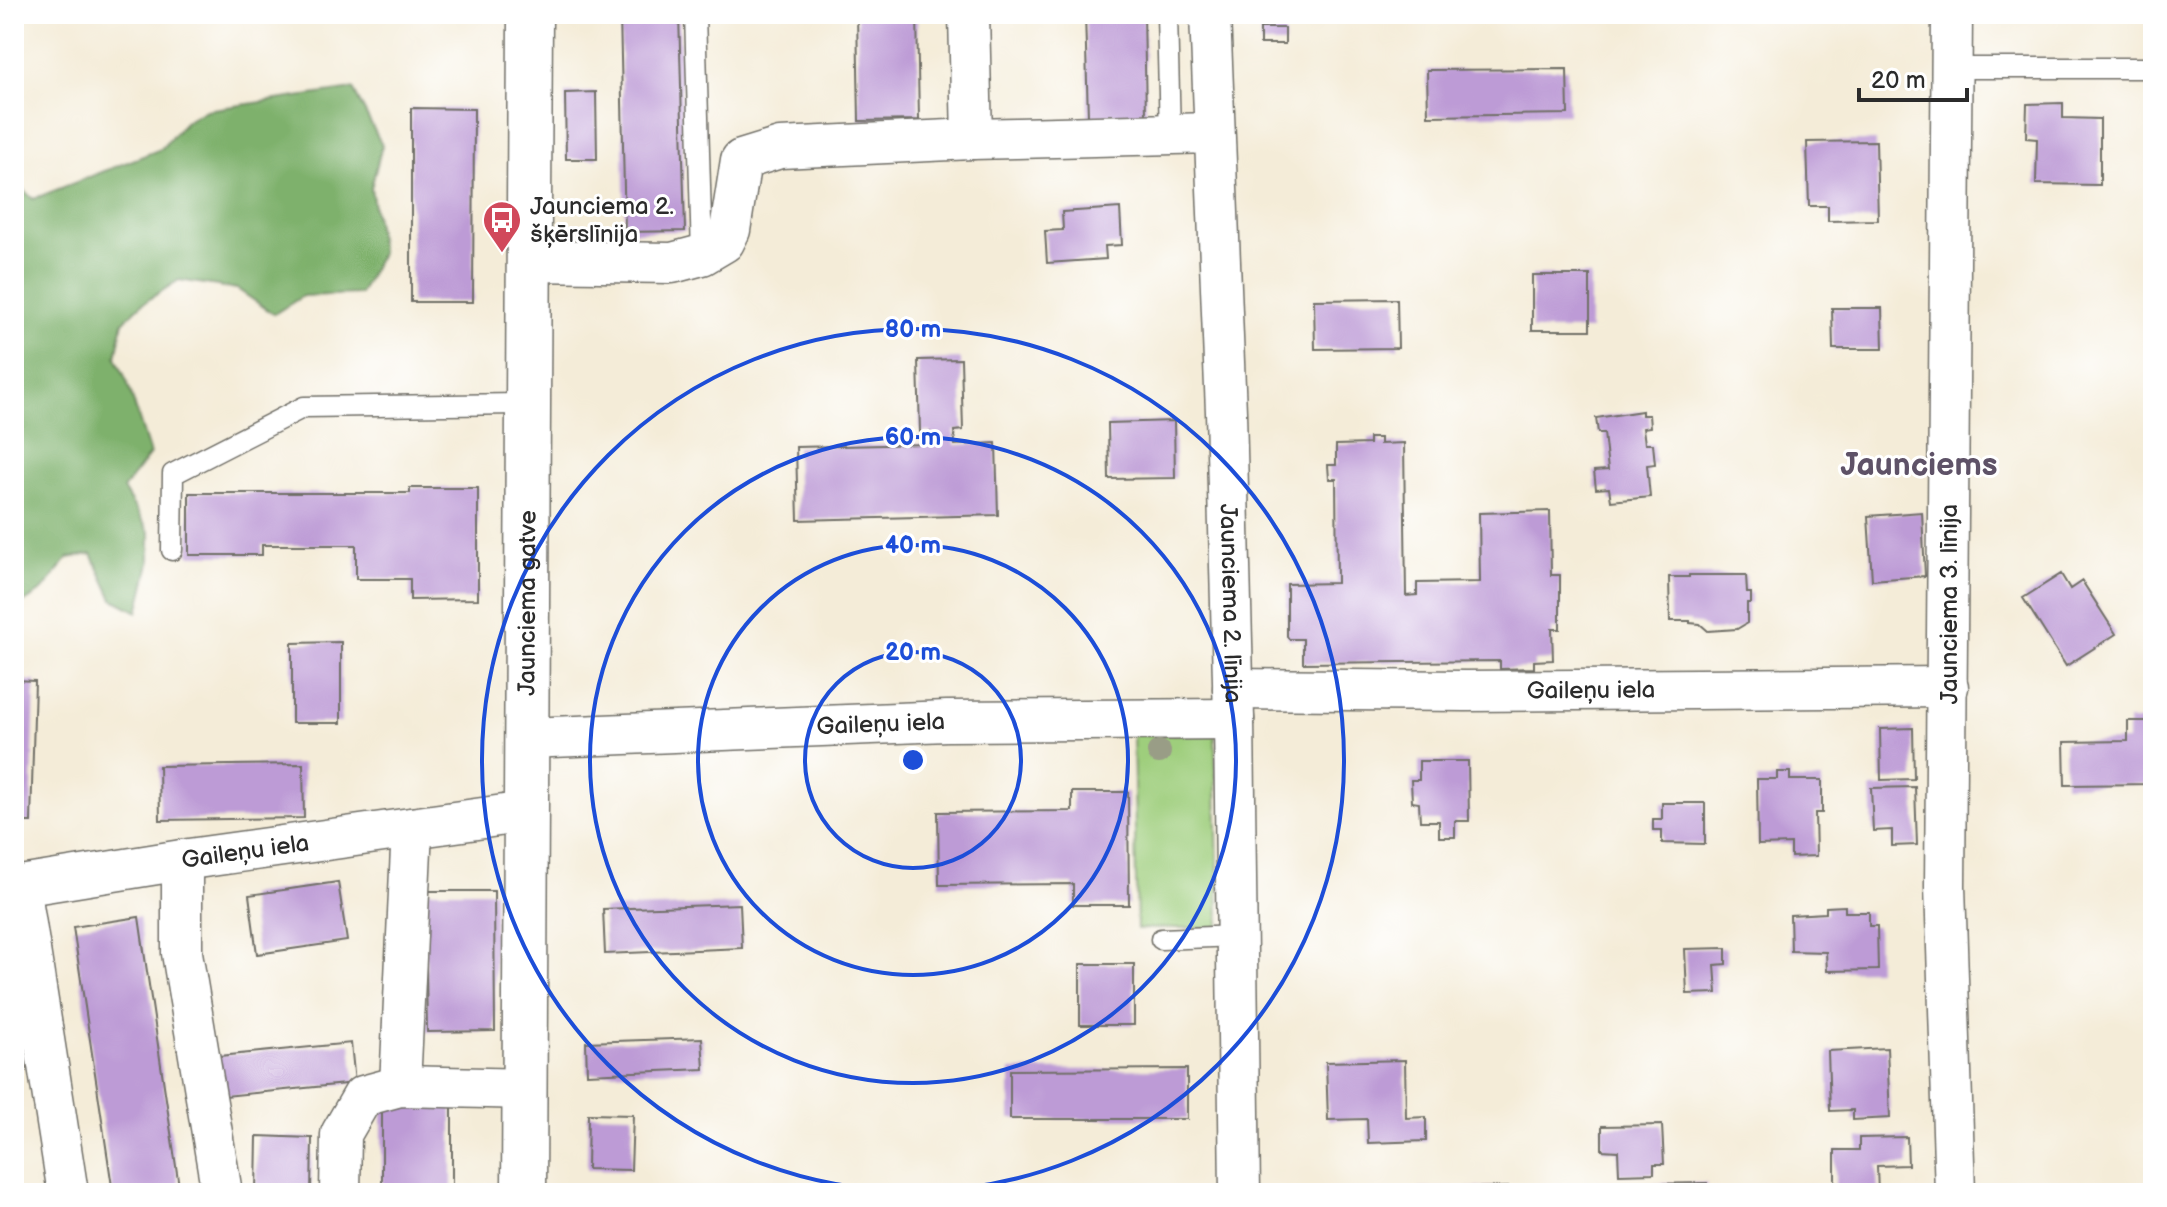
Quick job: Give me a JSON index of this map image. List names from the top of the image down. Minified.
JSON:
{"streets":{"main road":["Jaunciema gatve"],"street":["Jaunciema 2. līnija","Jaunciema 3. līnija","Gaileņu iela"]},"crossings":[["Jaunciema 2. līnija","Gaileņu iela"],["Jaunciema gatve","Gaileņu iela"],["Jaunciema 3. līnija","Gaileņu iela"]],"districts":["Jaunciems"],"places":{"bus stop":["Jaunciema 2. šķērslīnija"]},"scale_bar":"20 m","rings":["80 m","60 m","40 m","20 m"]}
